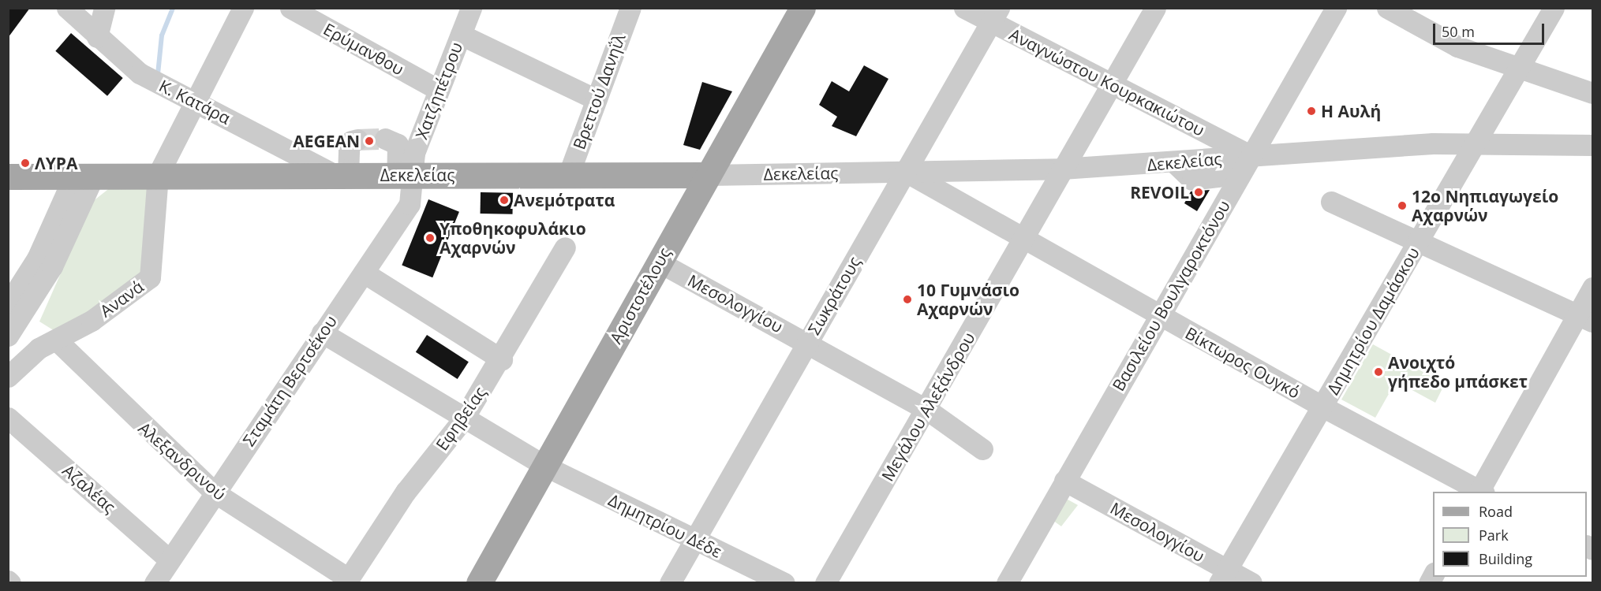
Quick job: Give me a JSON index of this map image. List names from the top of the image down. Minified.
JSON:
{"streets":{"main road":["Δεκελείας","Αριστοτέλους"],"street":["Ερύμανθου","Αναγνώστου Κουρκακιώτου","Χατζηπέτρου","Βρεττού Δανηΐλ","Κ. Κατάρα","Σωκράτους","Βασιλείου Βουλγαροκτόνου","Ανανά","Μεσολογγίου","Δημητρίου Δαμάσκου","Βίκτωρος Ουγκό","Σταμάτη Βερτσέκου","Μεγάλου Αλεξάνδρου","Εφηβείας","Αλεξανδρινού","Αζαλέας","Δημητρίου Δέδε"]},"crossings":[["Ερύμανθου","Χατζηπέτρου"],["Αναγνώστου Κουρκακιώτου","Δεκελείας"],["Αναγνώστου Κουρκακιώτου","Σωκράτους"],["Αναγνώστου Κουρκακιώτου","Βασιλείου Βουλγαροκτόνου"],["Αναγνώστου Κουρκακιώτου","Μεγάλου Αλεξάνδρου"],["Χατζηπέτρου","Δεκελείας"],["Χατζηπέτρου","Σταμάτη Βερτσέκου"],["Βρεττού Δανηΐλ","Δεκελείας"],["Κ. Κατάρα","Δεκελείας"],["Δεκελείας","Αριστοτέλους"],["Δεκελείας","Σωκράτους"],["Δεκελείας","Βασιλείου Βουλγαροκτόνου"],["Δεκελείας","Ανανά"],["Δεκελείας","Δημητρίου Δαμάσκου"],["Δεκελείας","Βίκτωρος Ουγκό"],["Δεκελείας","Σταμάτη Βερτσέκου"],["Δεκελείας","Μεγάλου Αλεξάνδρου"],["Αριστοτέλους","Μεσολογγίου"],["Αριστοτέλους","Δημητρίου Δέδε"],["Σωκράτους","Μεσολογγίου"],["Σωκράτους","Βίκτωρος Ουγκό"],["Σωκράτους","Δημητρίου Δέδε"],["Βασιλείου Βουλγαροκτόνου","Μεσολογγίου"],["Βασιλείου Βουλγαροκτόνου","Βίκτωρος Ουγκό"],["Ανανά","Αλεξανδρινού"],["Μεσολογγίου","Δημητρίου Δαμάσκου"],["Μεσολογγίου","Μεγάλου Αλεξάνδρου"],["Δημητρίου Δαμάσκου","Βίκτωρος Ουγκό"],["Βίκτωρος Ουγκό","Μεγάλου Αλεξάνδρου"],["Σταμάτη Βερτσέκου","Αλεξανδρινού"],["Σταμάτη Βερτσέκου","Αζαλέας"],["Σταμάτη Βερτσέκου","Δημητρίου Δέδε"],["Εφηβείας","Αλεξανδρινού"],["Εφηβείας","Δημητρίου Δέδε"]],"places":["Η Αυλή","AEGEAN","ΛΥΡΑ","REVOIL","Ανεμότρατα","12ο Νηπιαγωγείο Αχαρνών","Υποθηκοφυλάκιο Αχαρνών","10 Γυμνάσιο Αχαρνών","Ανοιχτό γήπεδο μπάσκετ"],"legend":["Road","Park","Building"],"scale_bar":"50 m"}
